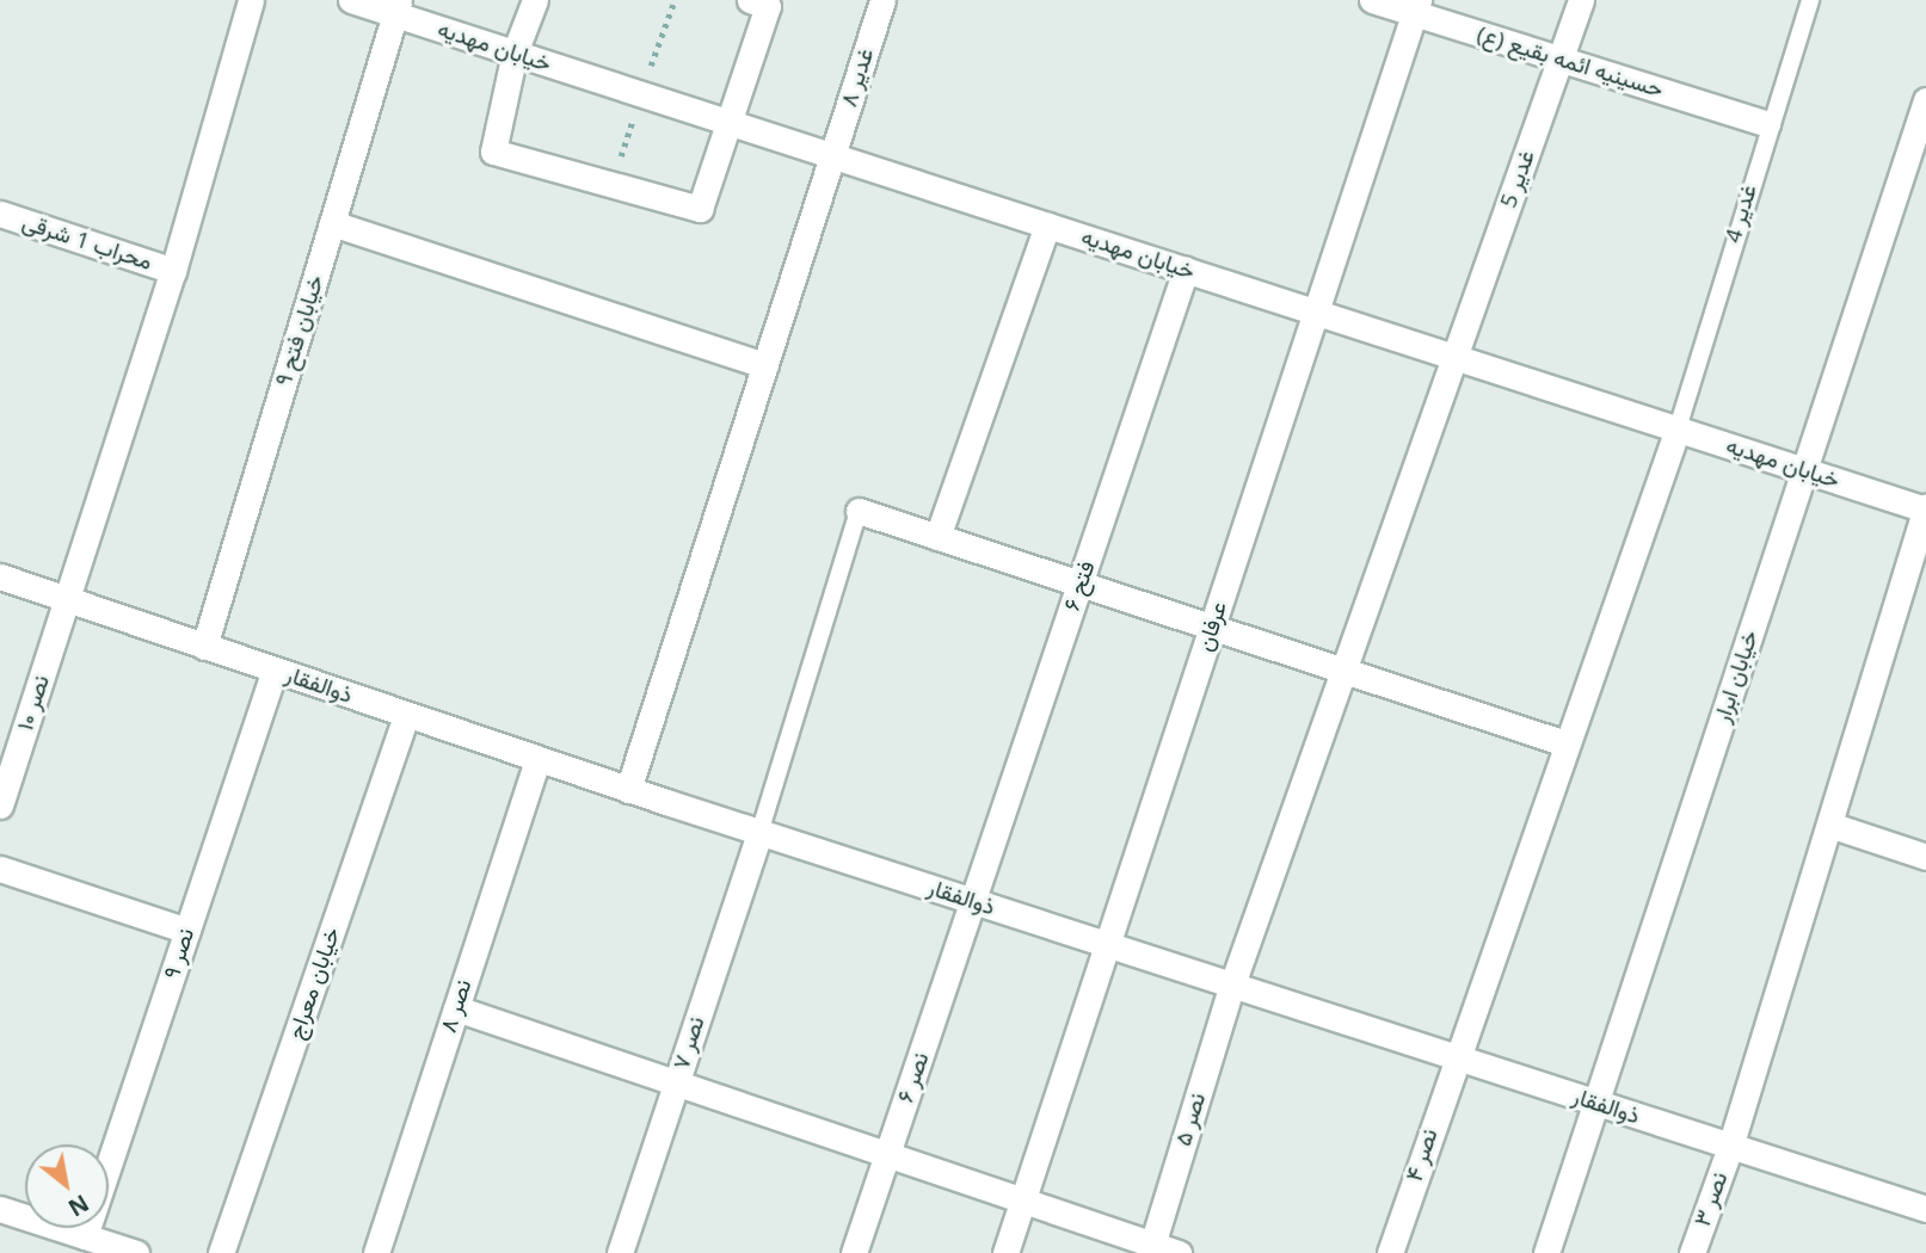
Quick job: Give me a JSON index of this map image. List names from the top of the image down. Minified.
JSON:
{"streets":{"street":["خیابان مهدیه","حسینیه ائمه بقیع (ع)","غدیر ۸","غدیر 5","محراب 1 شرقی","خیابان فتح ۹","فتح ۶","عرفان","خیابان ابرار","ذوالفقار","نصر ۱۰","نصر ۹","خیابان معراج","نصر ۸","نصر ۷","نصر ۶","نصر ۵","نصر ۴","نصر ۳"],"lane":["غدیر 4"]},"crossings":[["خیابان مهدیه","غدیر ۸"],["خیابان مهدیه","غدیر 5"],["خیابان مهدیه","غدیر 4"],["خیابان مهدیه","خیابان فتح ۹"],["خیابان مهدیه","فتح ۶"],["خیابان مهدیه","عرفان"],["خیابان مهدیه","خیابان ابرار"],["خیابان مهدیه","نصر ۴"],["خیابان مهدیه","نصر ۳"],["حسینیه ائمه بقیع (ع)","غدیر 5"],["حسینیه ائمه بقیع (ع)","غدیر 4"],["حسینیه ائمه بقیع (ع)","عرفان"],["غدیر ۸","ذوالفقار"],["غدیر 5","نصر ۵"],["غدیر 4","نصر ۴"],["محراب 1 شرقی","نصر ۱۰"],["خیابان فتح ۹","ذوالفقار"],["فتح ۶","ذوالفقار"],["فتح ۶","نصر ۶"],["عرفان","ذوالفقار"],["خیابان ابرار","ذوالفقار"],["ذوالفقار","نصر ۱۰"],["ذوالفقار","نصر ۹"],["ذوالفقار","خیابان معراج"],["ذوالفقار","نصر ۸"],["ذوالفقار","نصر ۷"],["ذوالفقار","نصر ۶"],["ذوالفقار","نصر ۵"],["ذوالفقار","نصر ۴"],["ذوالفقار","نصر ۳"]],"north":"bottom right"}
